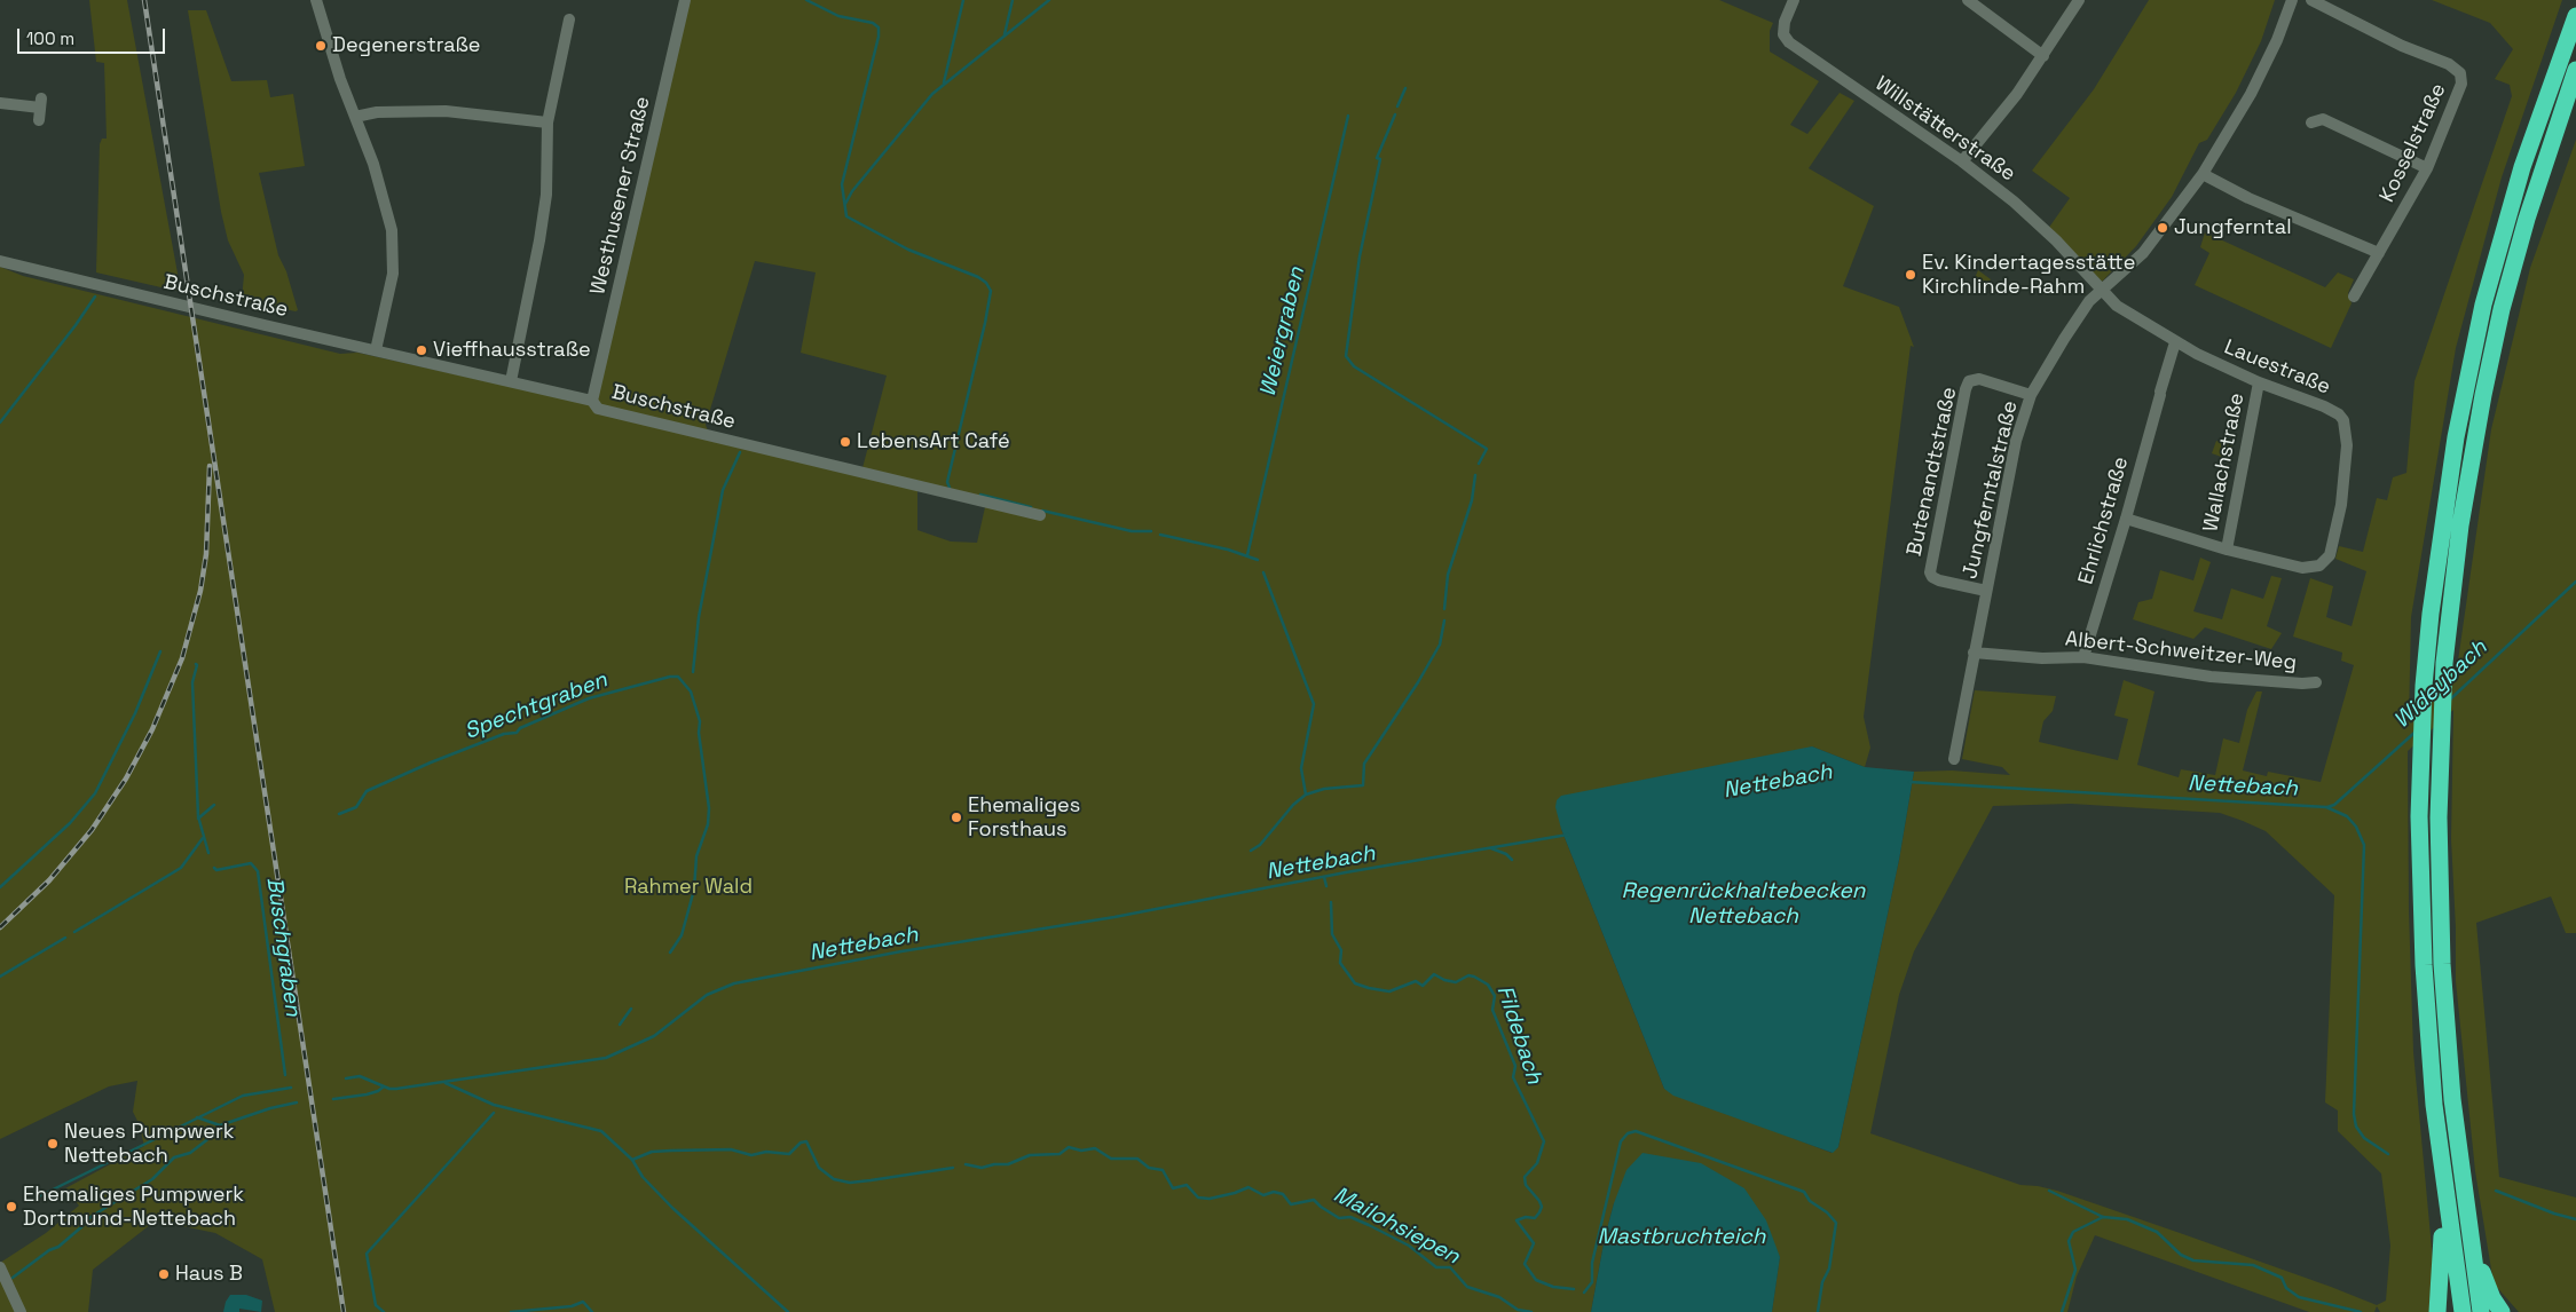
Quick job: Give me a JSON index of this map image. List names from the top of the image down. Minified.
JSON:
{"streets":{"street":["Willstätterstraße","Kosselstraße","Westhusener Straße","Buschstraße","Lauestraße","Wallachstraße","Butenandtstraße","Jungferntalstraße","Ehrlichstraße","Albert-Schweitzer-Weg"]},"crossings":[["Willstätterstraße","Lauestraße"],["Willstätterstraße","Jungferntalstraße"],["Westhusener Straße","Buschstraße"],["Lauestraße","Wallachstraße"],["Lauestraße","Jungferntalstraße"],["Lauestraße","Ehrlichstraße"],["Butenandtstraße","Jungferntalstraße"],["Jungferntalstraße","Albert-Schweitzer-Weg"],["Ehrlichstraße","Albert-Schweitzer-Weg"]],"water":["Weiergraben","Wideybach","Spechtgraben","Nettebach","Regenrückhaltebecken Nettebach","Buschgraben","Fildebach","Mailohsiepen","Mastbruchteich"],"parks":["Rahmer Wald"],"places":["Degenerstraße","Jungferntal","Ev. Kindertagesstätte Kirchlinde-Rahm","Vieffhausstraße","LebensArt Café","Ehemaliges Forsthaus","Neues Pumpwerk Nettebach","Ehemaliges Pumpwerk Dortmund-Nettebach","Haus B"],"scale_bar":"100 m"}
